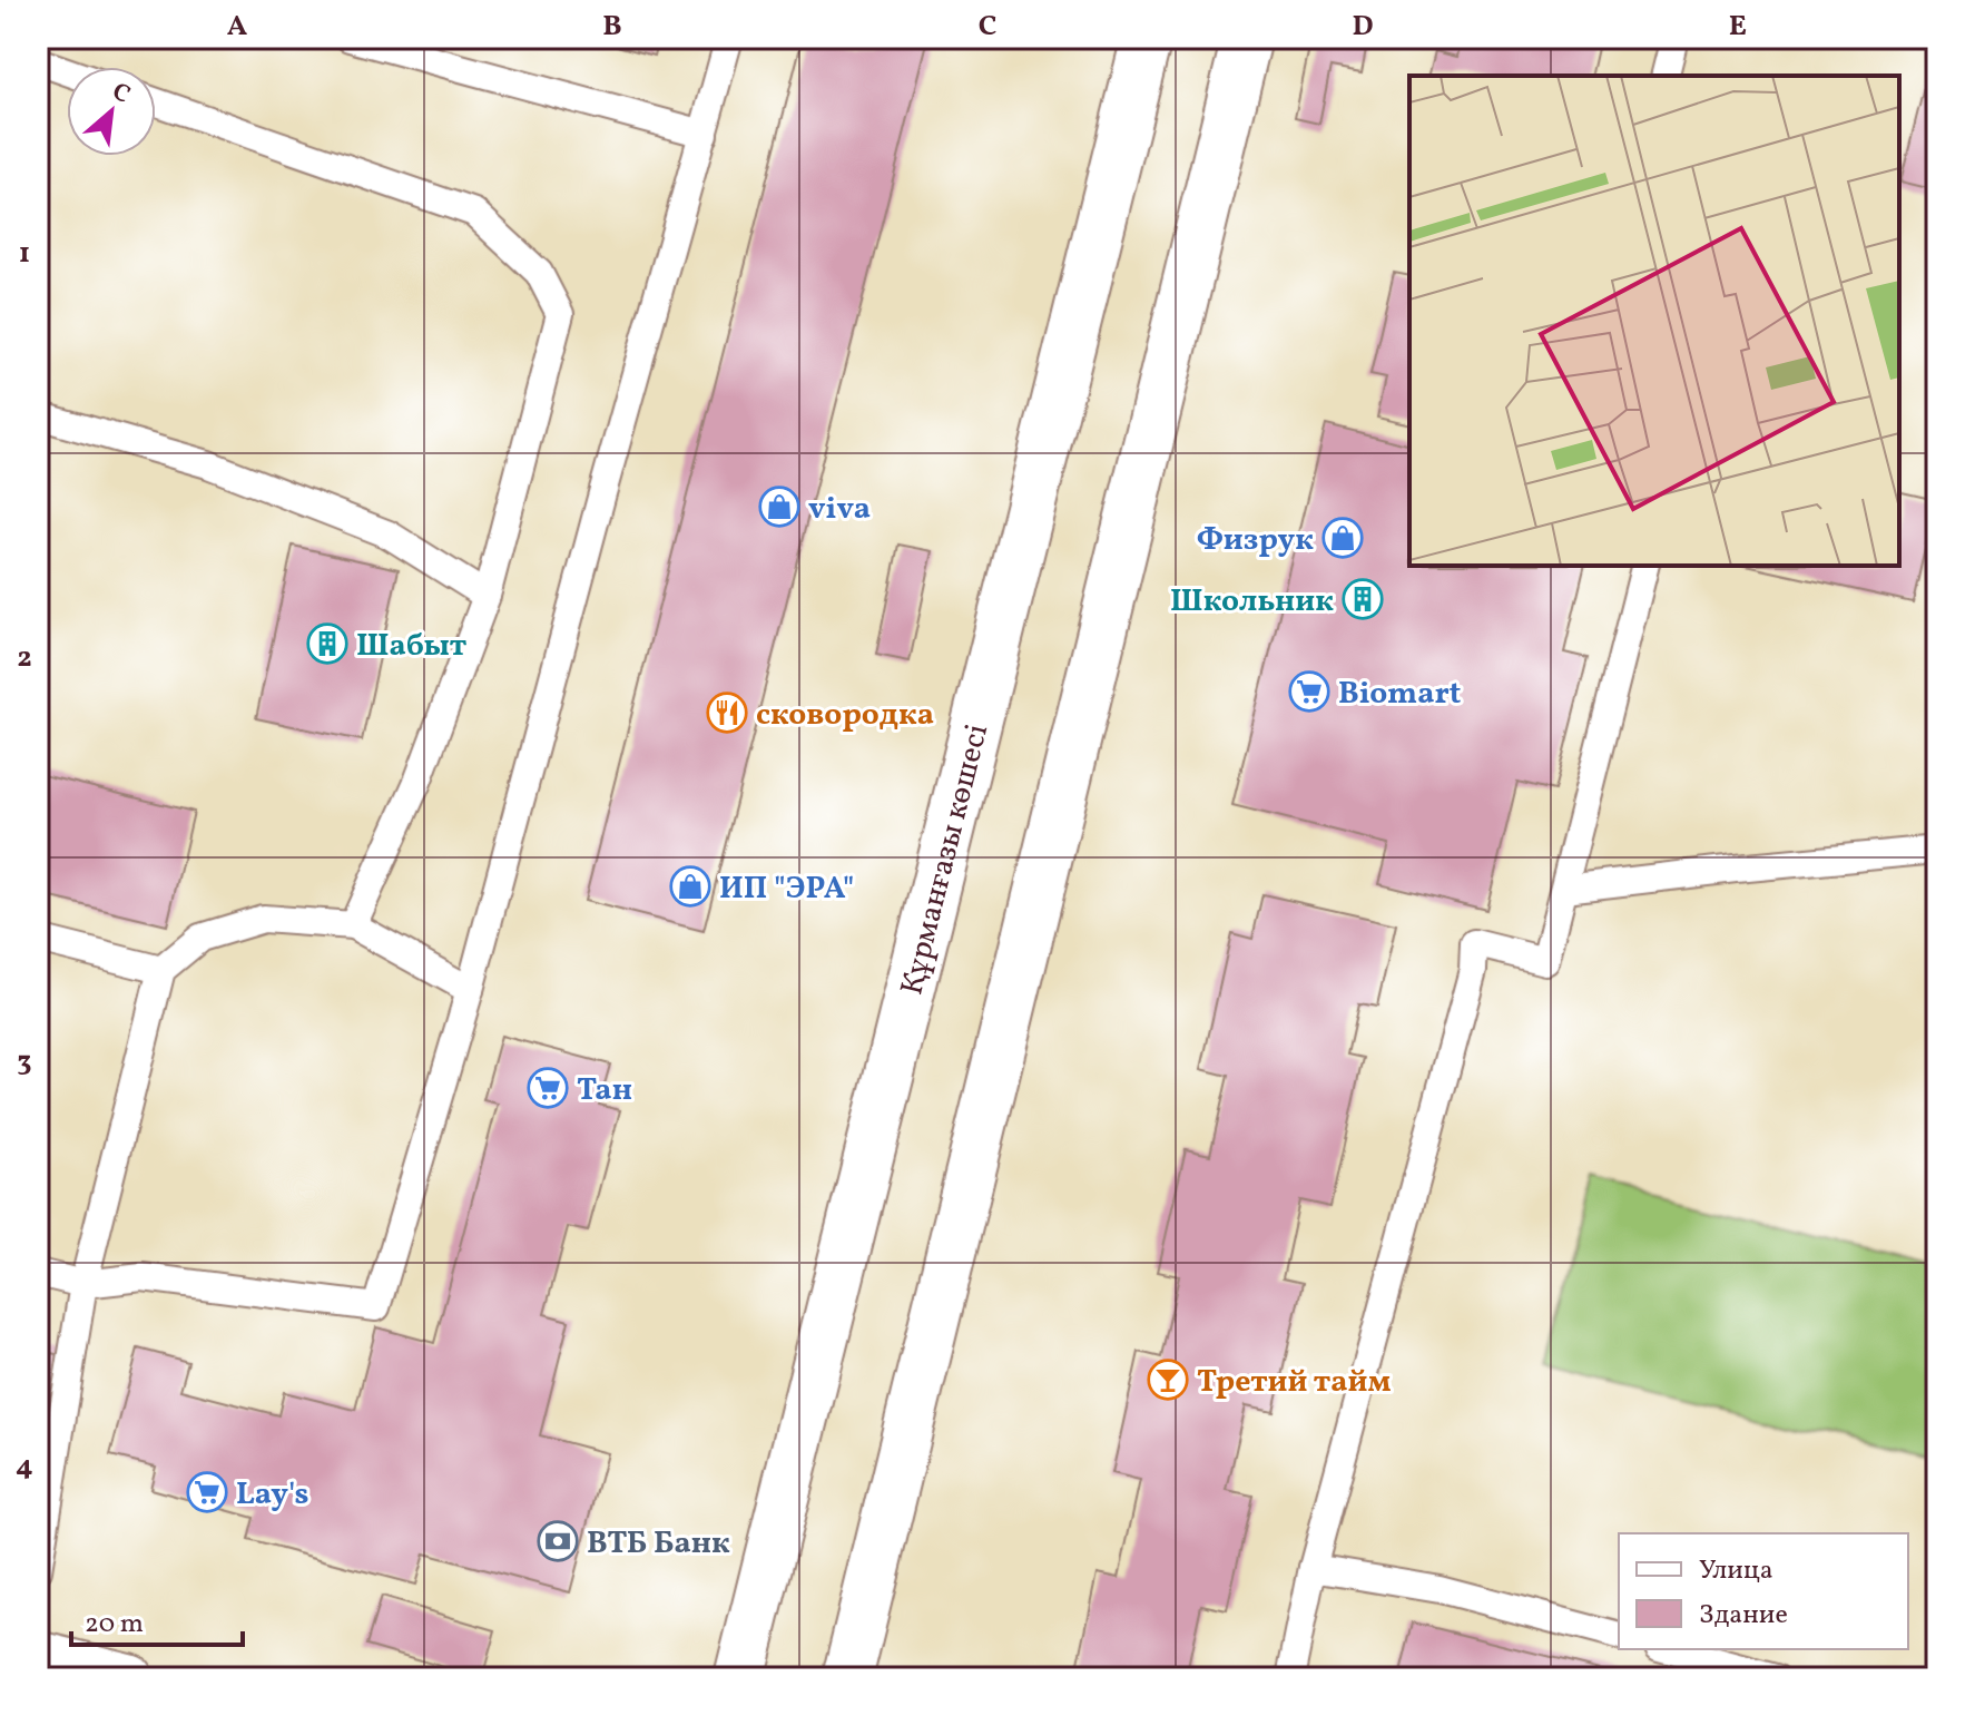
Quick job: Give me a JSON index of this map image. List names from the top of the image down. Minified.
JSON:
{"streets":{"street":["Құрманғазы көшесі"]},"places":{"shop":["viva","Физрук","ИП \"ЭРА\""],"building":["Школьник","Шабыт"],"supermarket":["Biomart","Тан","Lay's"],"restaurant":["сковородка"],"bar":["Третий тайм"],"bank":["ВТБ Банк"]},"legend":["Улица","Здание"],"scale_bar":"20 m","north":"top right","grid":{"columns":["A","B","C","D","E"],"rows":["1","2","3","4"]}}
